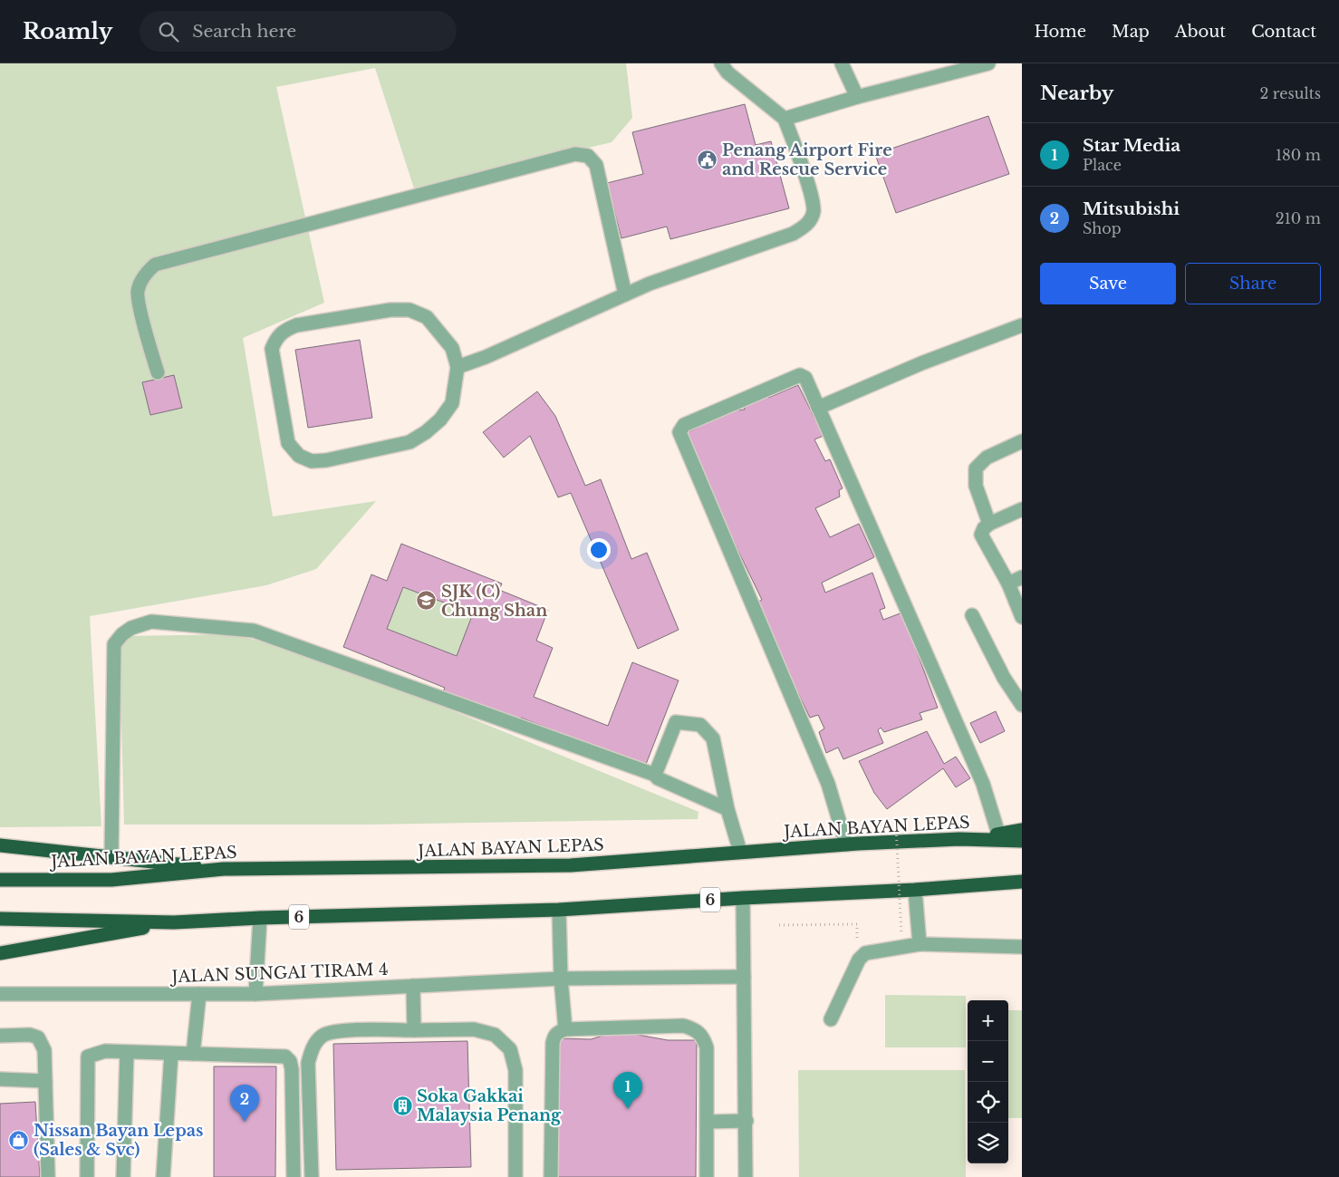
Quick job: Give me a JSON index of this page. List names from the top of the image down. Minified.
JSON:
{"streets":{"highway":["JALAN BAYAN LEPAS","6"],"street":["JALAN SUNGAI TIRAM 4"]},"places":{"public building":["Penang Airport Fire and Rescue Service"],"school or university":["SJK (C) Chung Shan"],"building":["Soka Gakkai Malaysia Penang"],"shop":["Nissan Bayan Lepas (Sales & Svc)"]},"page":{"header":"Roamly","search":"Search here","nav":["Home","Map","About","Contact"],"heading":["Nearby","2 results"],"list":[{"mark":"1","name":"Star Media","note":"Place","value":"180 m"},{"mark":"2","name":"Mitsubishi","note":"Shop","value":"210 m"}],"buttons":["Save","Share"],"map_buttons":["+","−"],"pins":["1","2"]}}
